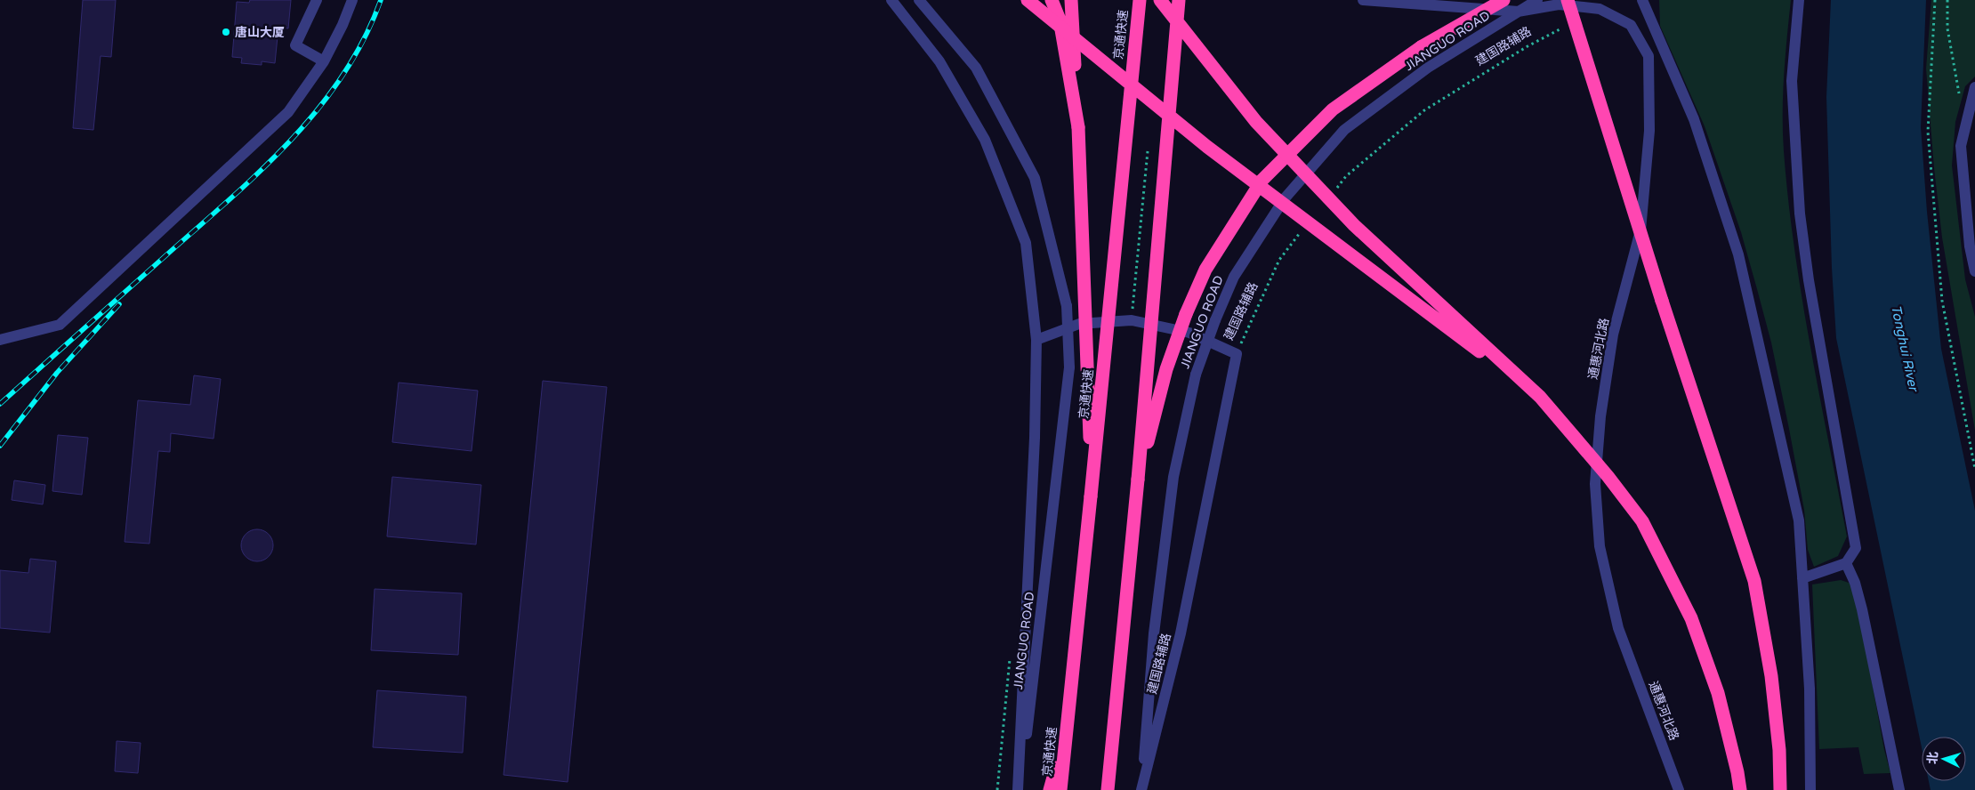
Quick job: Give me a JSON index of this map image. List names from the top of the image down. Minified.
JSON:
{"streets":{"highway":["京通快速"],"street":["JIANGUO ROAD","建国路辅路","通惠河北路"]},"crossings":[["JIANGUO ROAD","建国路辅路"],["JIANGUO ROAD","通惠河北路"]],"water":["Tonghui River"],"places":["唐山大厦"],"north":"left"}
